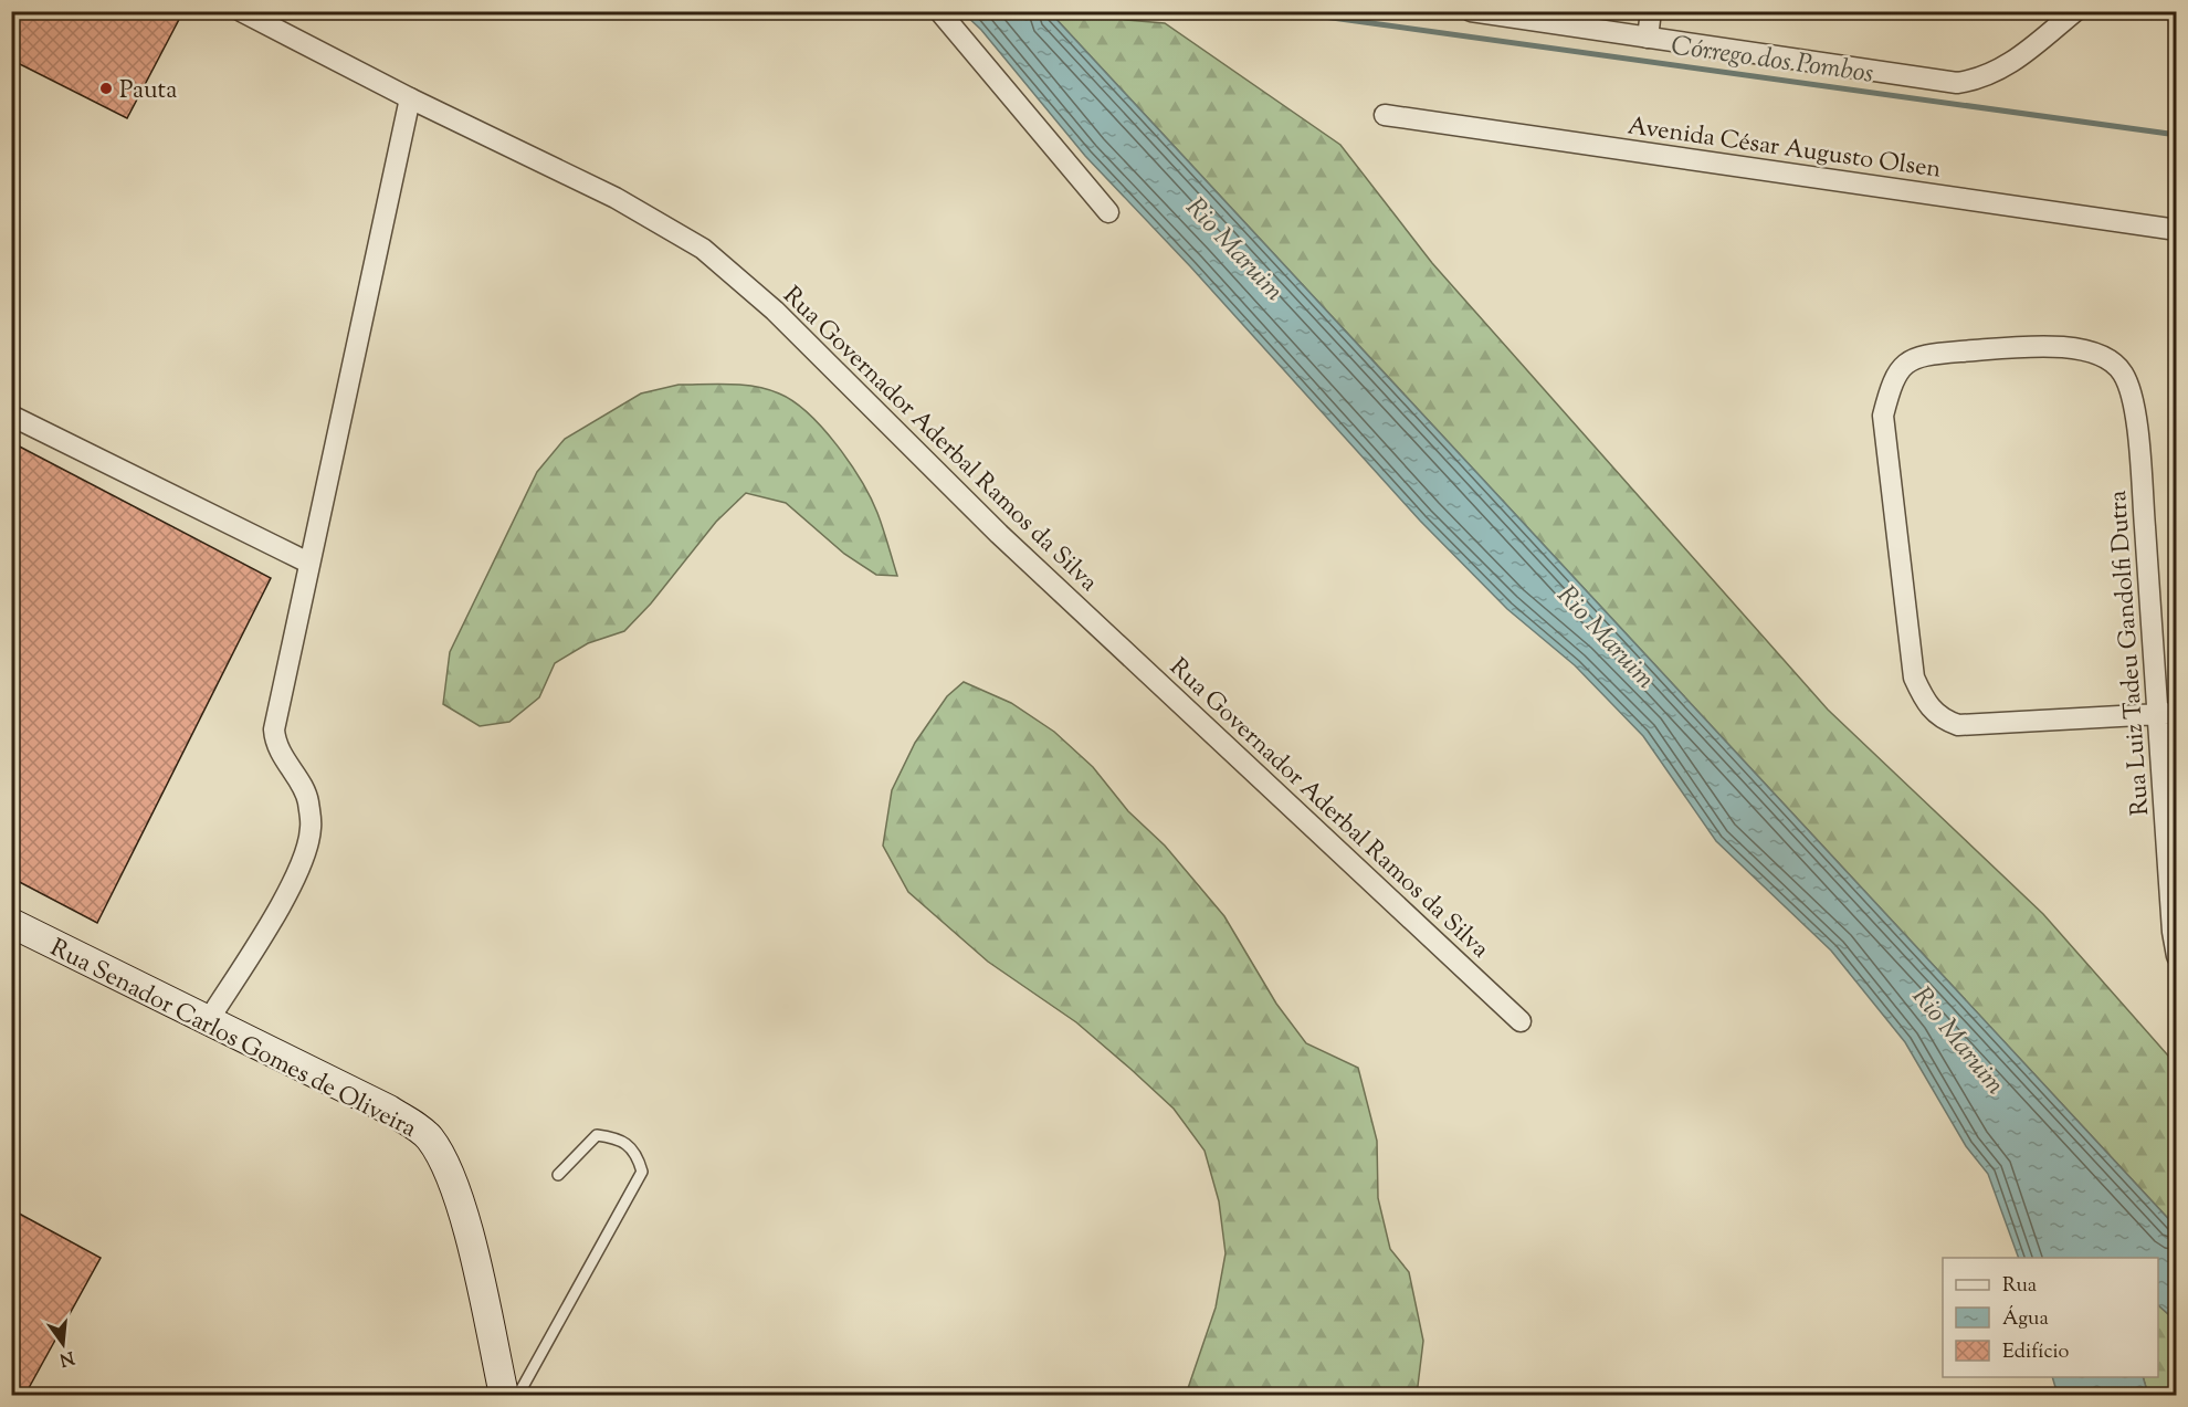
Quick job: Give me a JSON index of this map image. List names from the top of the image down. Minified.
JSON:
{"streets":{"main road":["Rua Senador Carlos Gomes de Oliveira"],"street":["Avenida César Augusto Olsen","Rua Governador Aderbal Ramos da Silva","Rua Luiz Tadeu Gandolfi Dutra"]},"water":["Córrego dos Pombos","Rio Maruim"],"places":["Pauta"],"legend":["Rua","Água","Edifício"],"north":"bottom"}
